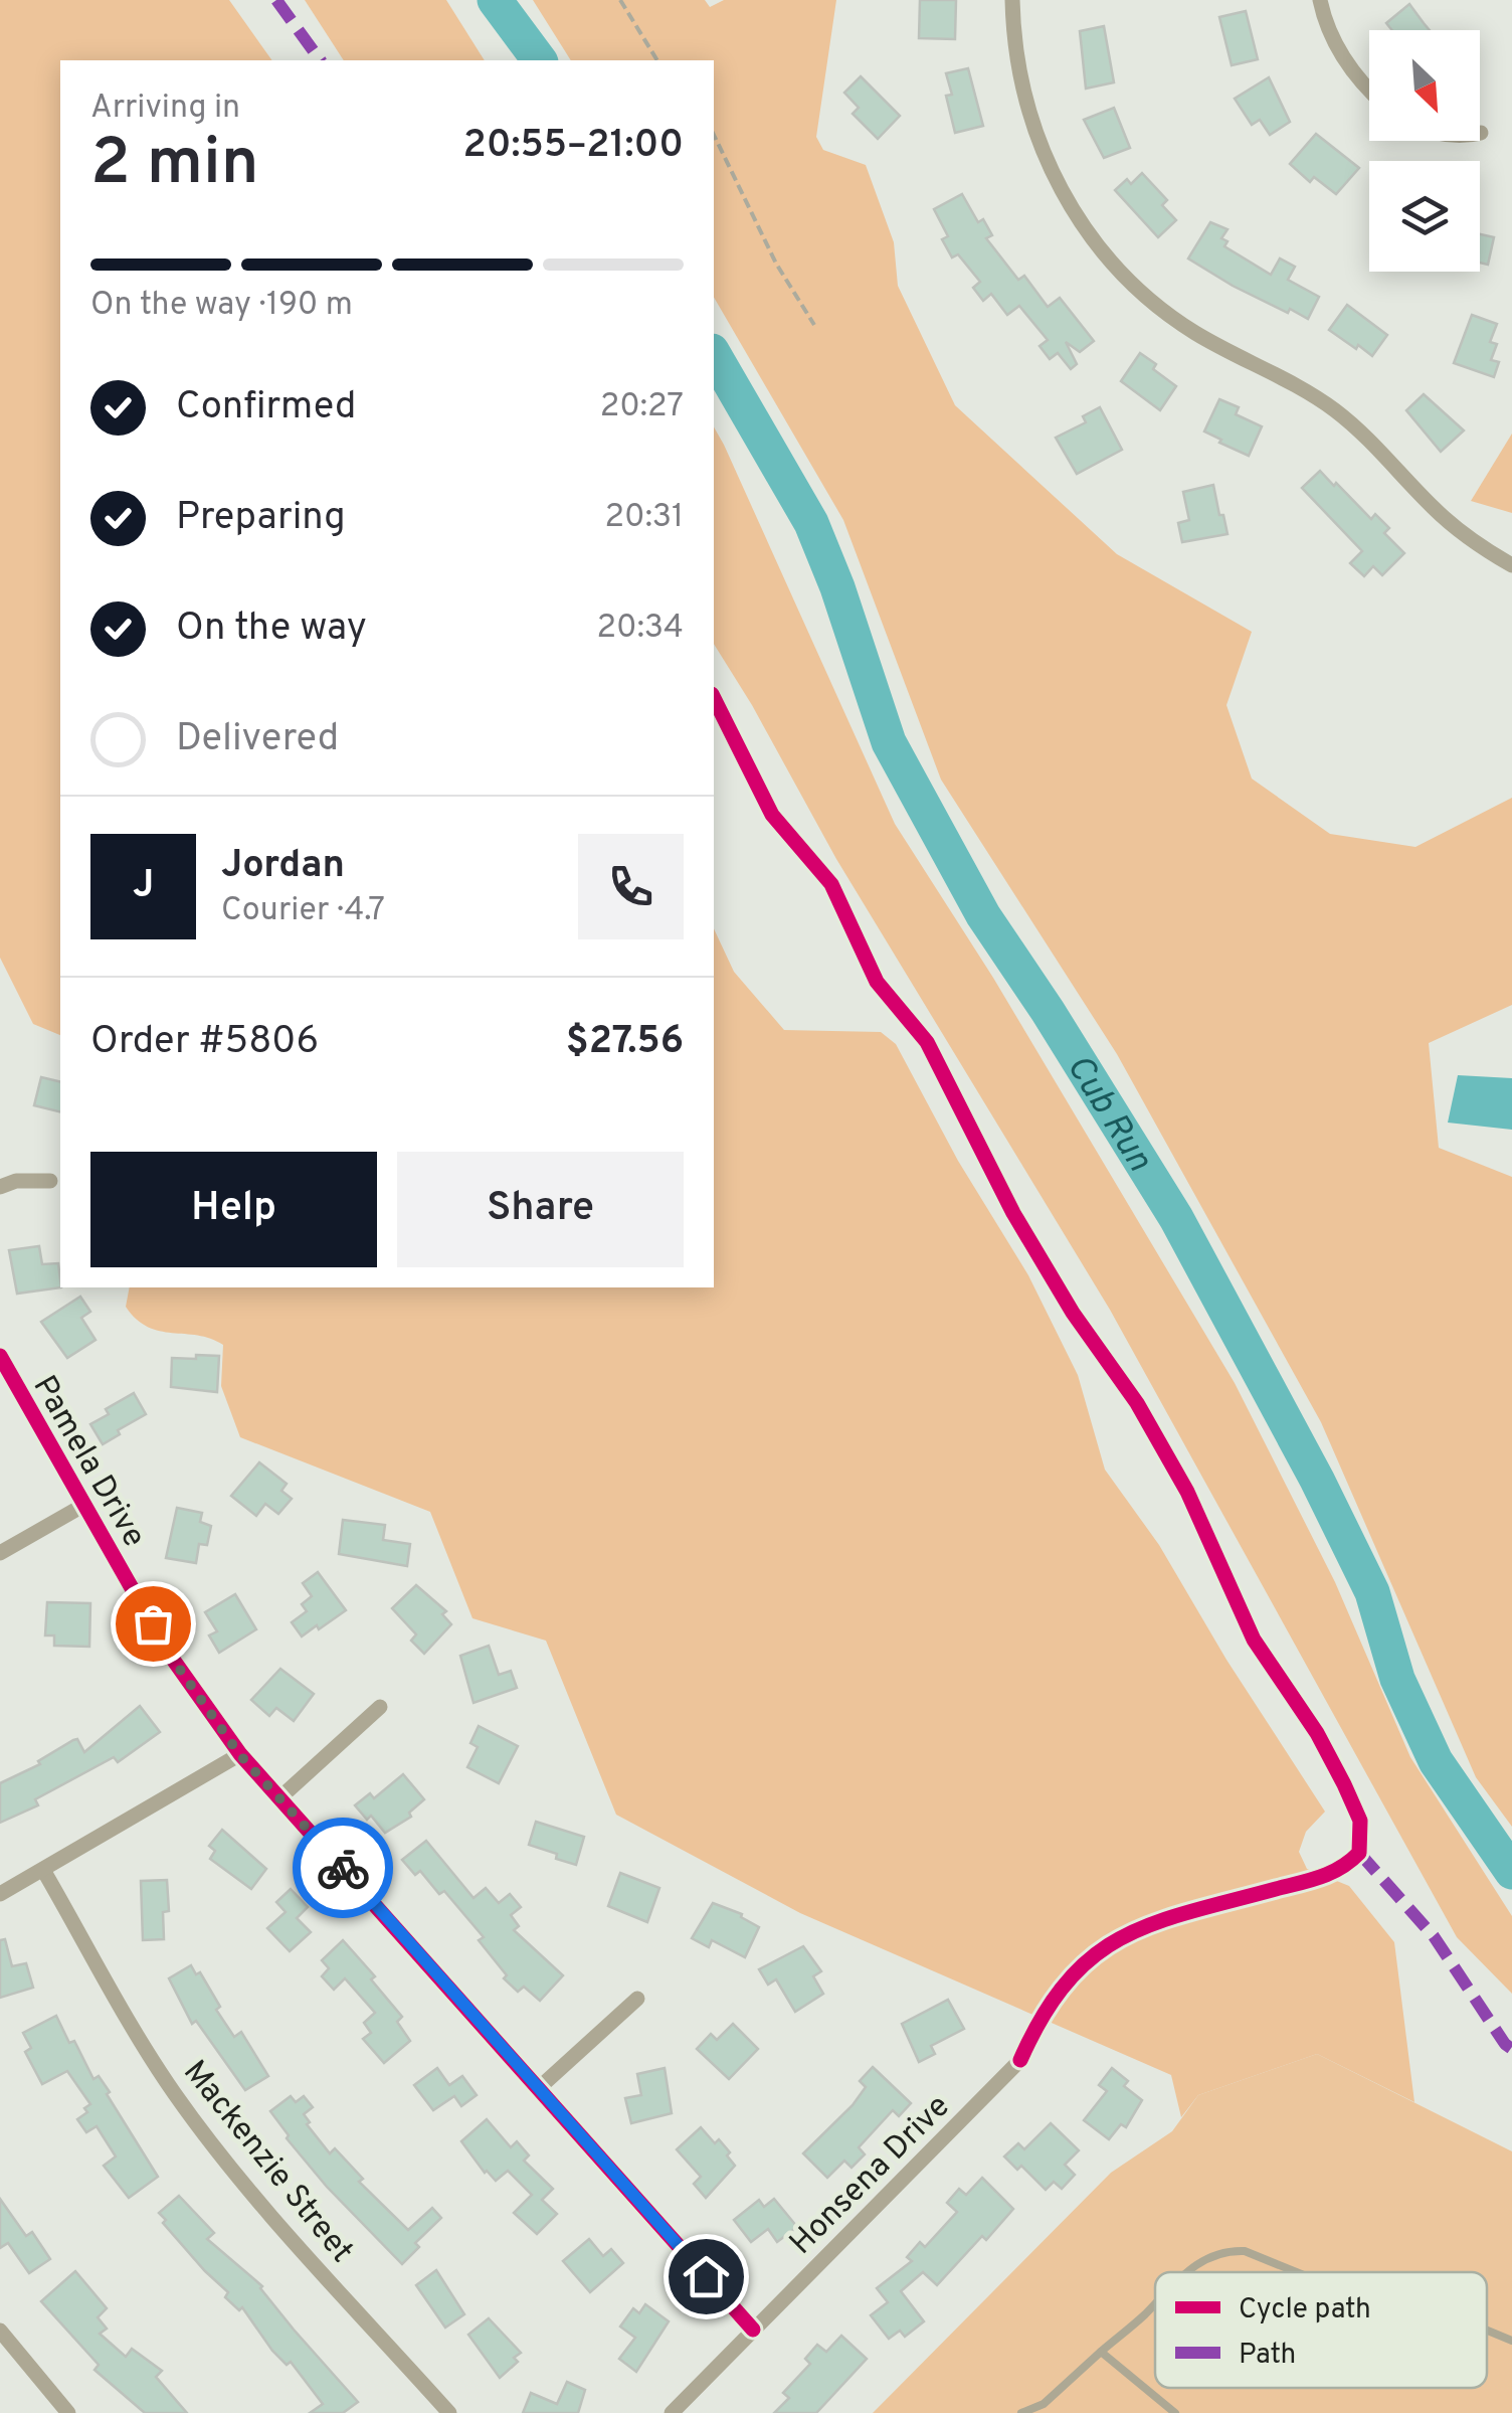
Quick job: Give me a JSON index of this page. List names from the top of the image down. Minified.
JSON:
{"streets":{"street":["Pamela Drive","Mackenzie Street","Honsena Drive"]},"crossings":[["Pamela Drive","Honsena Drive"]],"water":["Cub Run"],"legend":["Cycle path","Path"],"north":"bottom right","page":{"heading":["2 min","Arriving in","20:55–21:00"],"panel":["Jordan","Courier · 4.7","Order #5806","$27.56"],"bar":"On the way · 190 m","list":[["Confirmed","20:27"],["Preparing","20:31"],["On the way","20:34"],"Delivered"],"round":"J","buttons":["Help","Share"]}}
